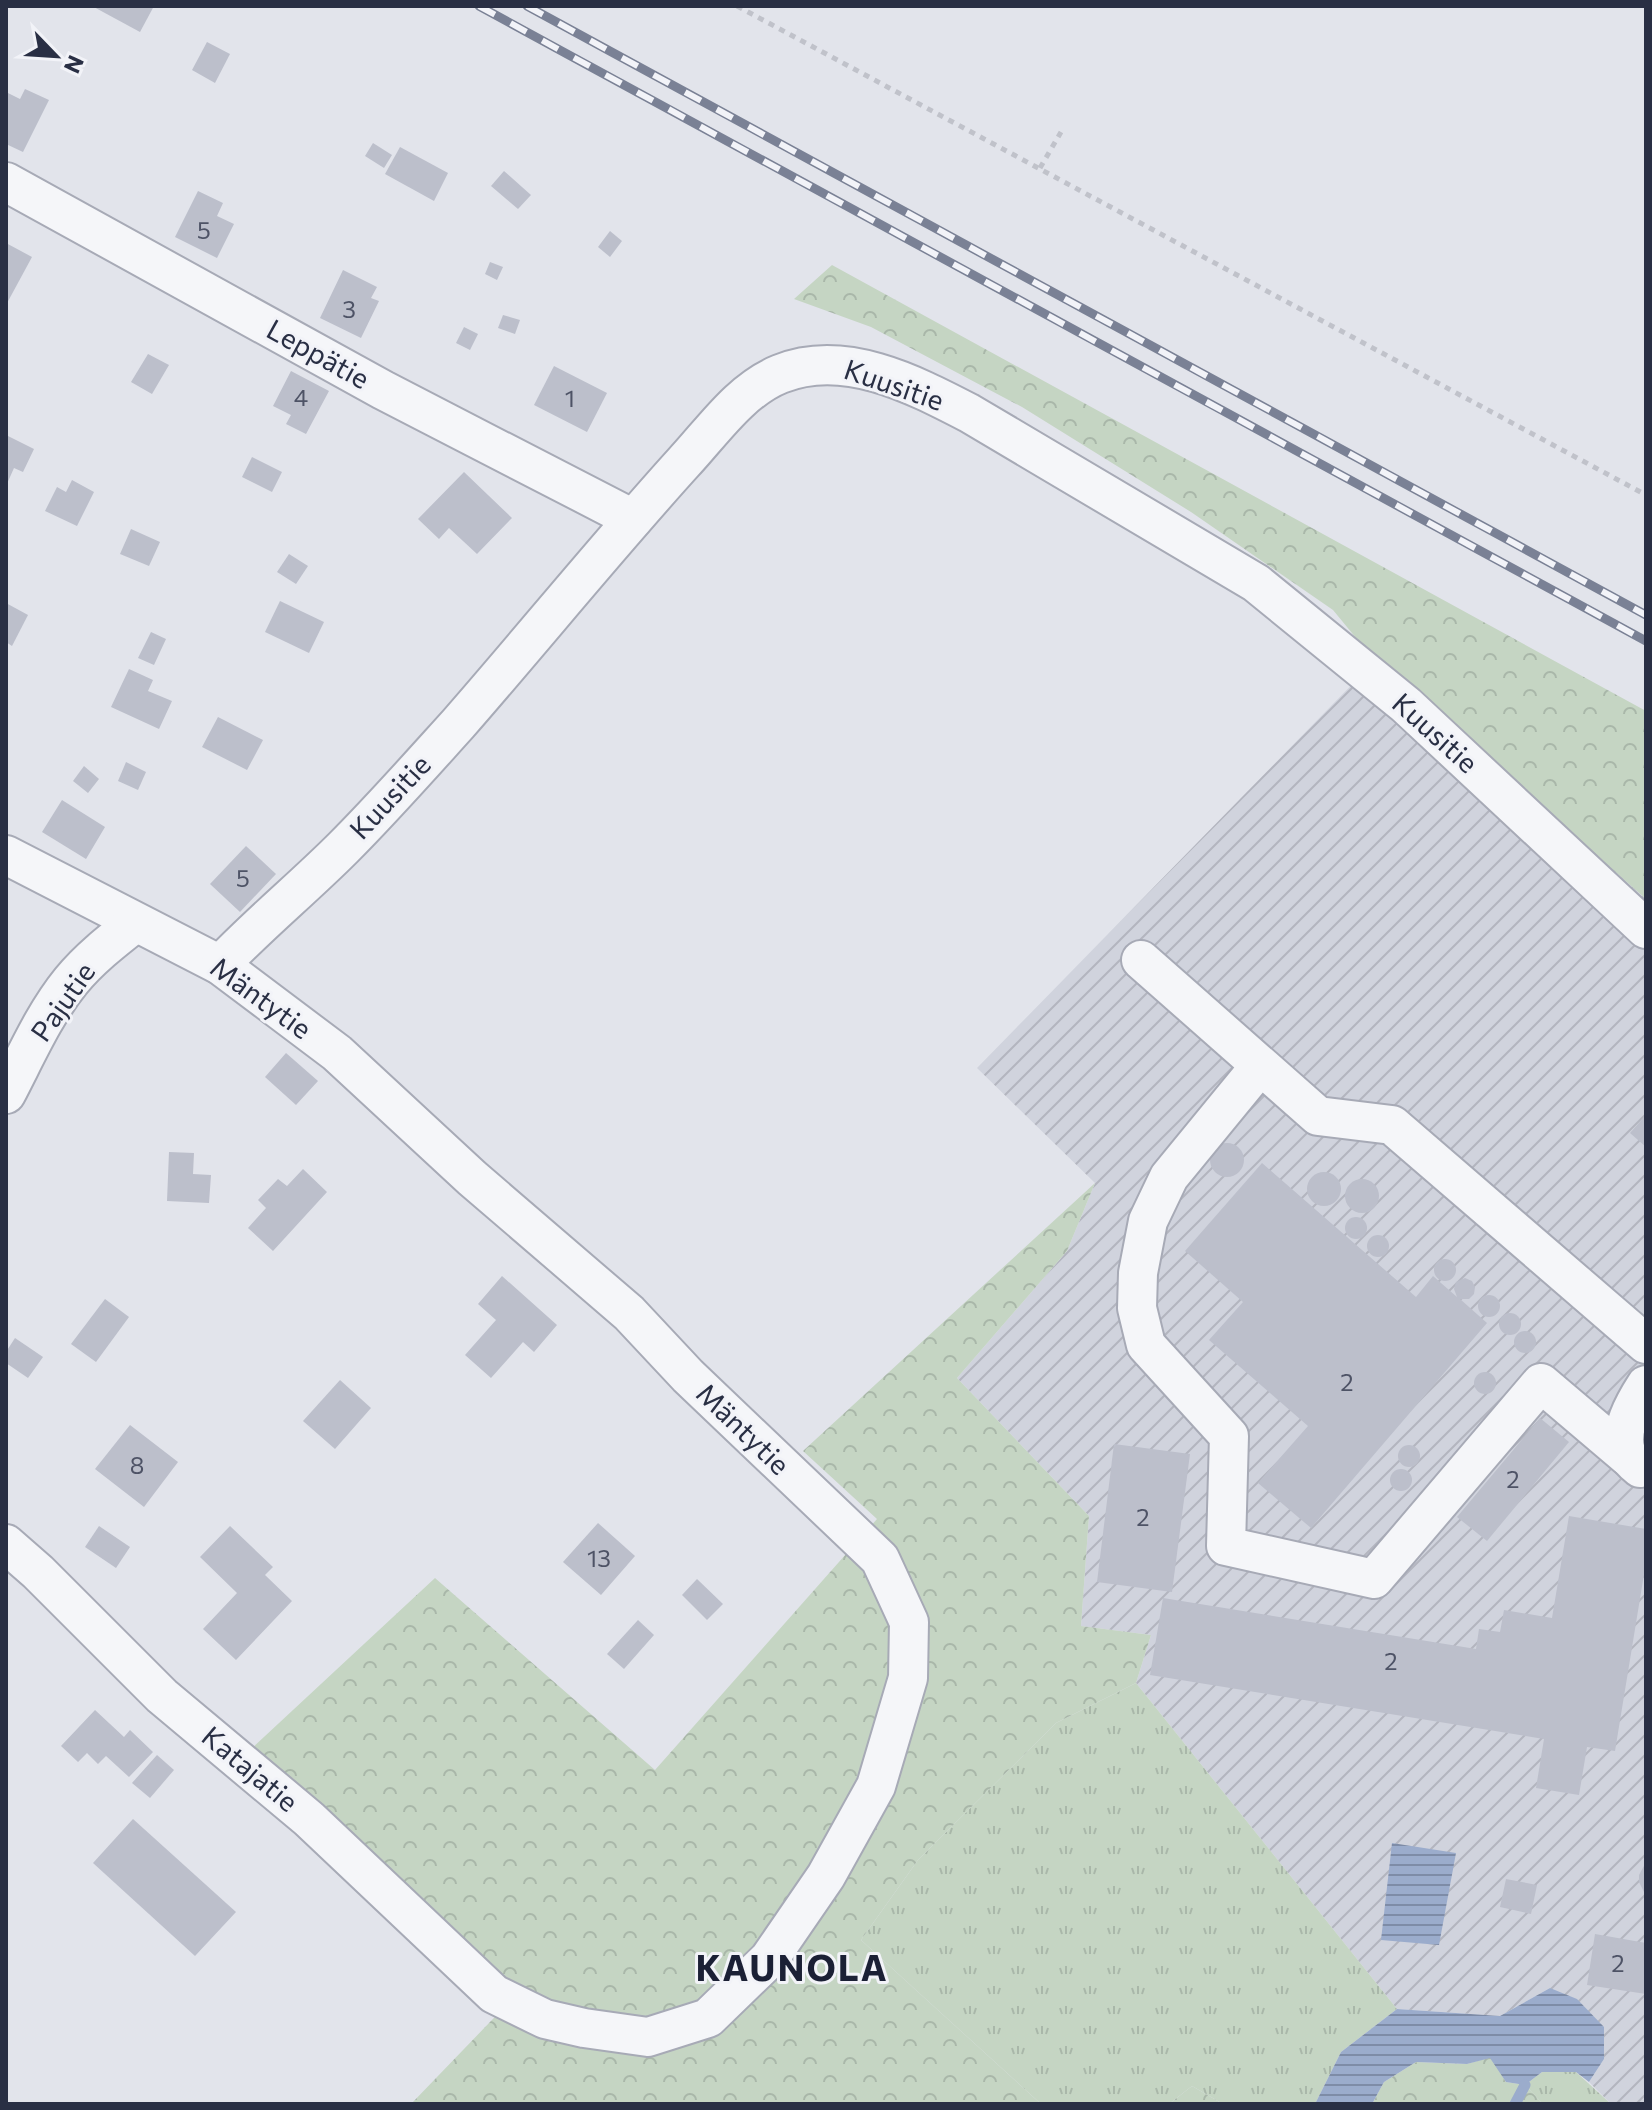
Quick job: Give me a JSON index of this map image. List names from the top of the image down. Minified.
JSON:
{"streets":{"street":["Leppätie","Kuusitie","Mäntytie","Pajutie","Katajatie"]},"crossings":[["Leppätie","Kuusitie"],["Kuusitie","Mäntytie"],["Mäntytie","Pajutie"],["Mäntytie","Katajatie"]],"districts":["KAUNOLA"],"house_numbers":["5","3","4","1","5","2","8","2","2","13","2","2"],"north":"bottom right"}
